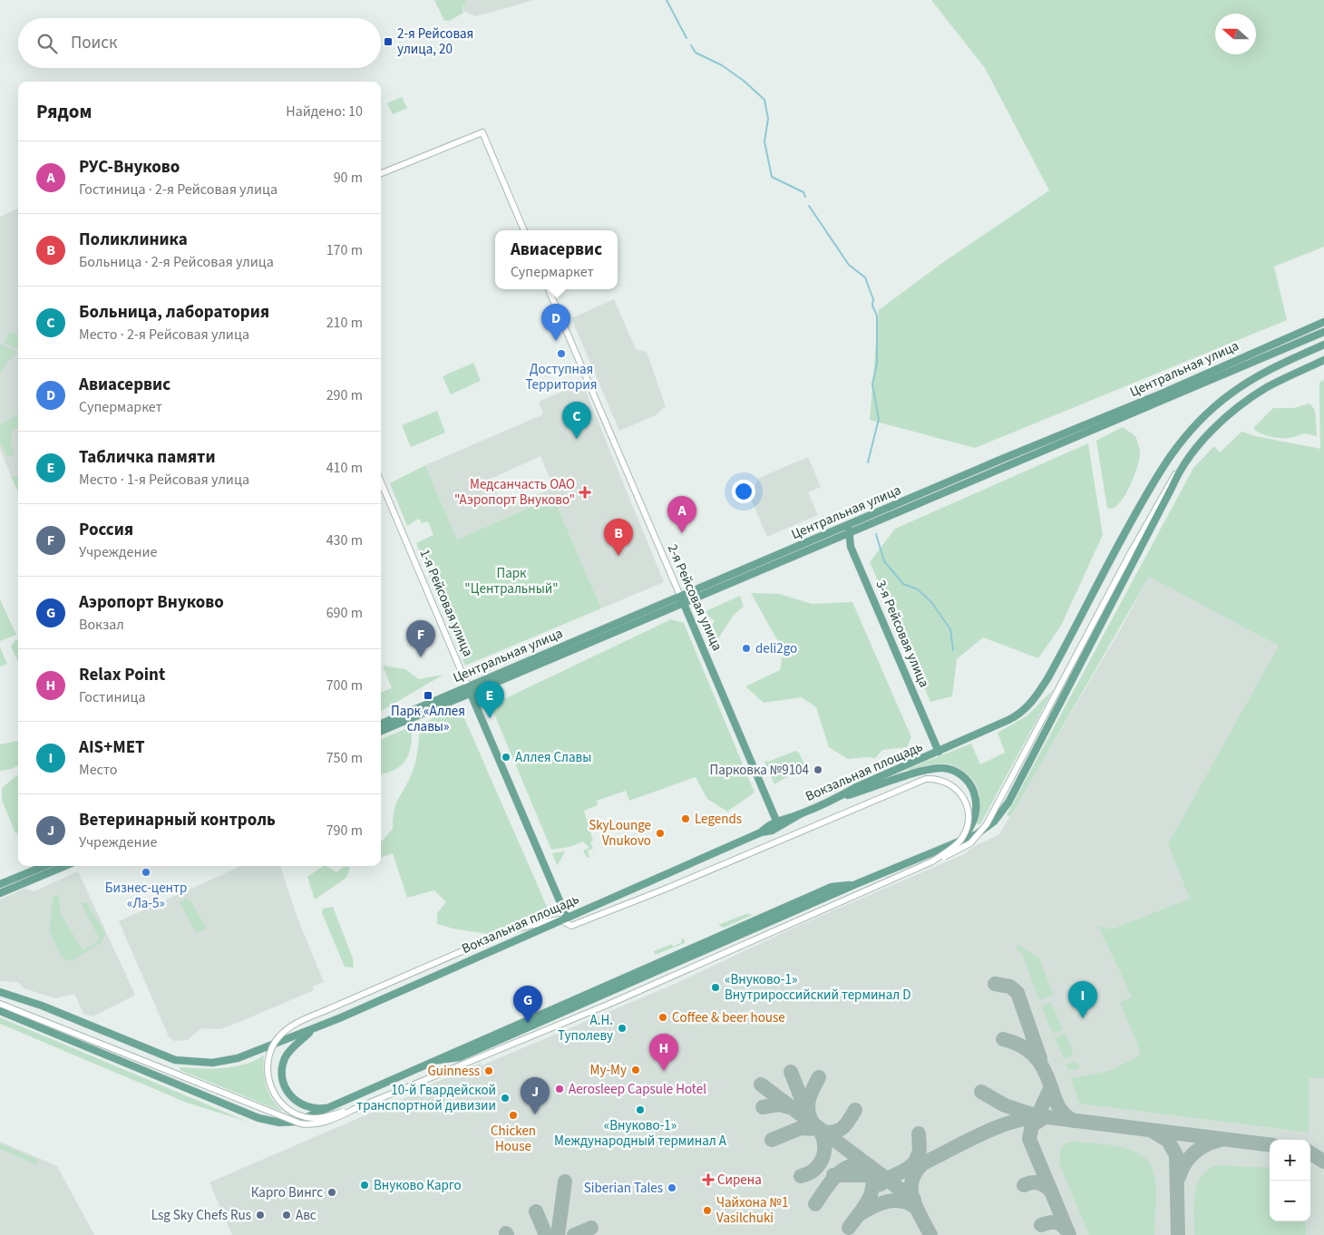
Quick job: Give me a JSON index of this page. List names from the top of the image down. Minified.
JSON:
{"streets":{"main road":["Центральная улица","2-я Рейсовая улица","1-я Рейсовая улица","3-я Рейсовая улица","Вокзальная площадь"]},"crossings":[["Центральная улица","2-я Рейсовая улица"],["Центральная улица","1-я Рейсовая улица"],["Центральная улица","3-я Рейсовая улица"],["2-я Рейсовая улица","Вокзальная площадь"],["1-я Рейсовая улица","Вокзальная площадь"],["3-я Рейсовая улица","Вокзальная площадь"]],"parks":["Парк \"Центральный\""],"places":{"transit":["2-я Рейсовая улица, 20","Парк «Аллея славы»"],"other":["Доступная Территория","deli2go","Аллея Славы","Парковка №9104","Legends","SkyLounge Vnukovo","Бизнес-центр «Ла-5»","«Внуково-1» Внутрироссийский терминал D","Coffee & beer house","А.Н. Туполеву","Му-Му","Guinness","Aerosleep Capsule Hotel","10-й Гвардейской транспортной дивизии","«Внуково-1» Международный терминал А","Chicken House","Внуково Карго","Siberian Tales","Карго Вингс","Чайхона №1 Vasilchuki","Lsg Sky Chefs Rus","Авс"],"health":["Медсанчасть ОАО \"Аэропорт Внуково\"","Сирена"]},"north":"left","page":{"search":"Поиск","heading":["Рядом","Найдено: 10"],"list":[{"mark":"A","name":"РУС-Внуково","note":"Гостиница · 2-я Рейсовая улица","value":"90 m"},{"mark":"B","name":"Поликлиника","note":"Больница · 2-я Рейсовая улица","value":"170 m"},{"mark":"C","name":"Больница, лаборатория","note":"Место · 2-я Рейсовая улица","value":"210 m"},{"mark":"D","name":"Авиасервис","note":"Супермаркет","value":"290 m"},{"mark":"E","name":"Табличка памяти","note":"Место · 1-я Рейсовая улица","value":"410 m"},{"mark":"F","name":"Россия","note":"Учреждение","value":"430 m"},{"mark":"G","name":"Аэропорт Внуково","note":"Вокзал","value":"690 m"},{"mark":"H","name":"Relax Point","note":"Гостиница","value":"700 m"},{"mark":"I","name":"AIS+MET","note":"Место","value":"750 m"},{"mark":"J","name":"Ветеринарный контроль","note":"Учреждение","value":"790 m"}],"popup":["Авиасервис","Супермаркет"],"pins":["D","C","A","B","F","E","I","G","H","J"],"map_buttons":["+","−"]}}
